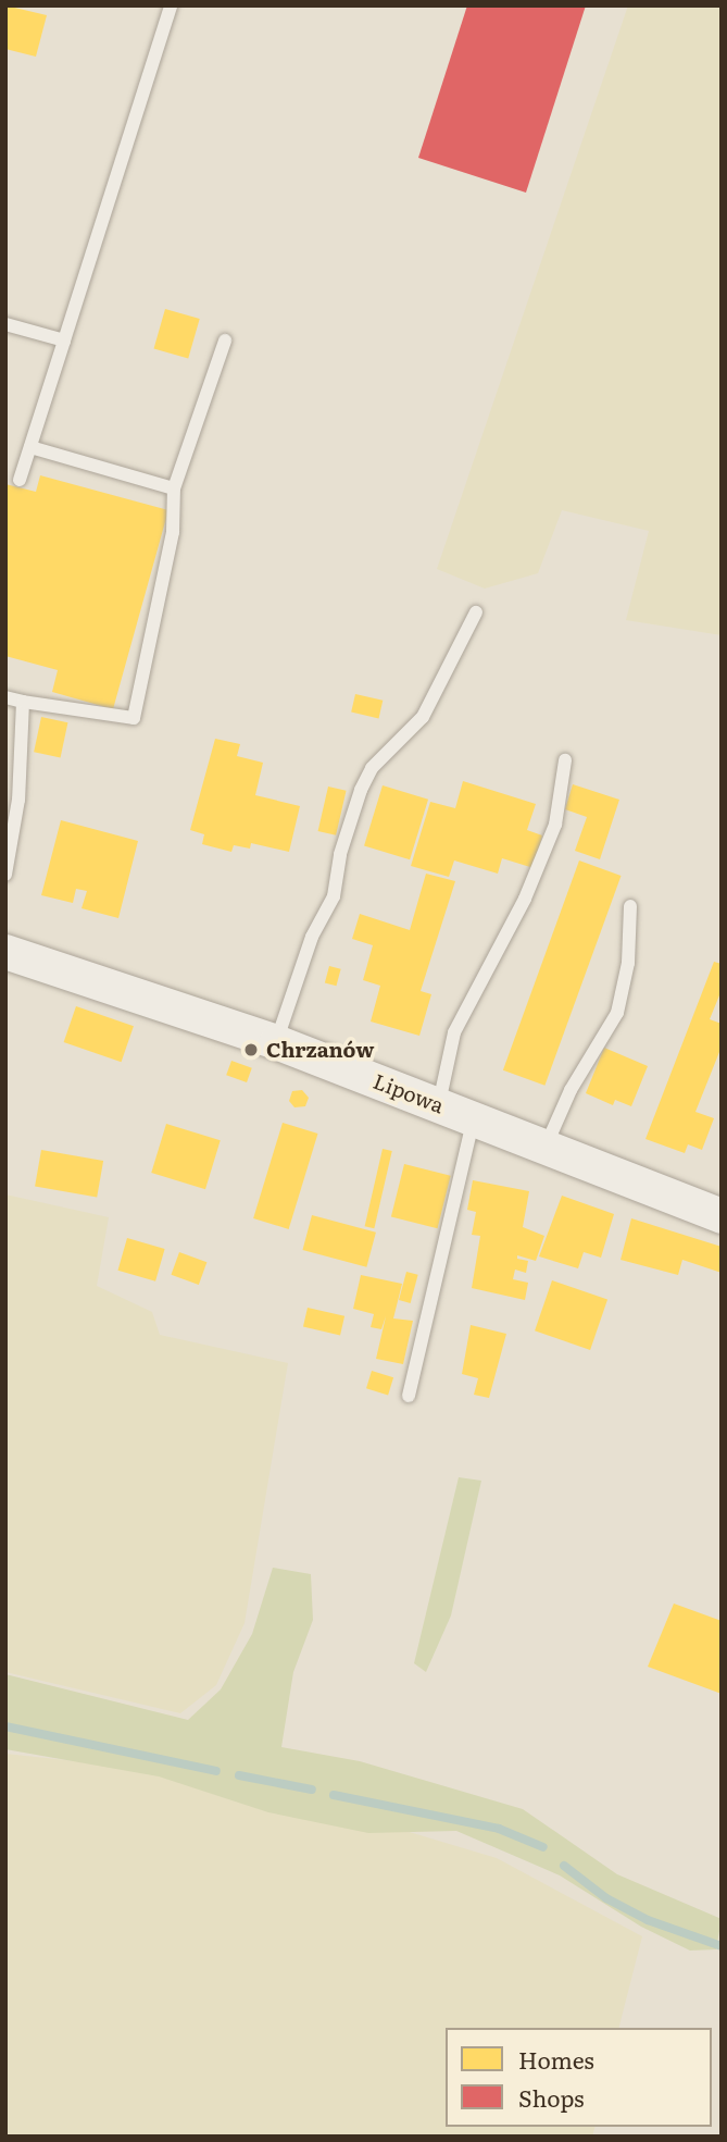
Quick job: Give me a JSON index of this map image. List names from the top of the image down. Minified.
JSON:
{"streets":{"street":["Lipowa"]},"places":["Chrzanów"],"legend":["Homes","Shops"]}
